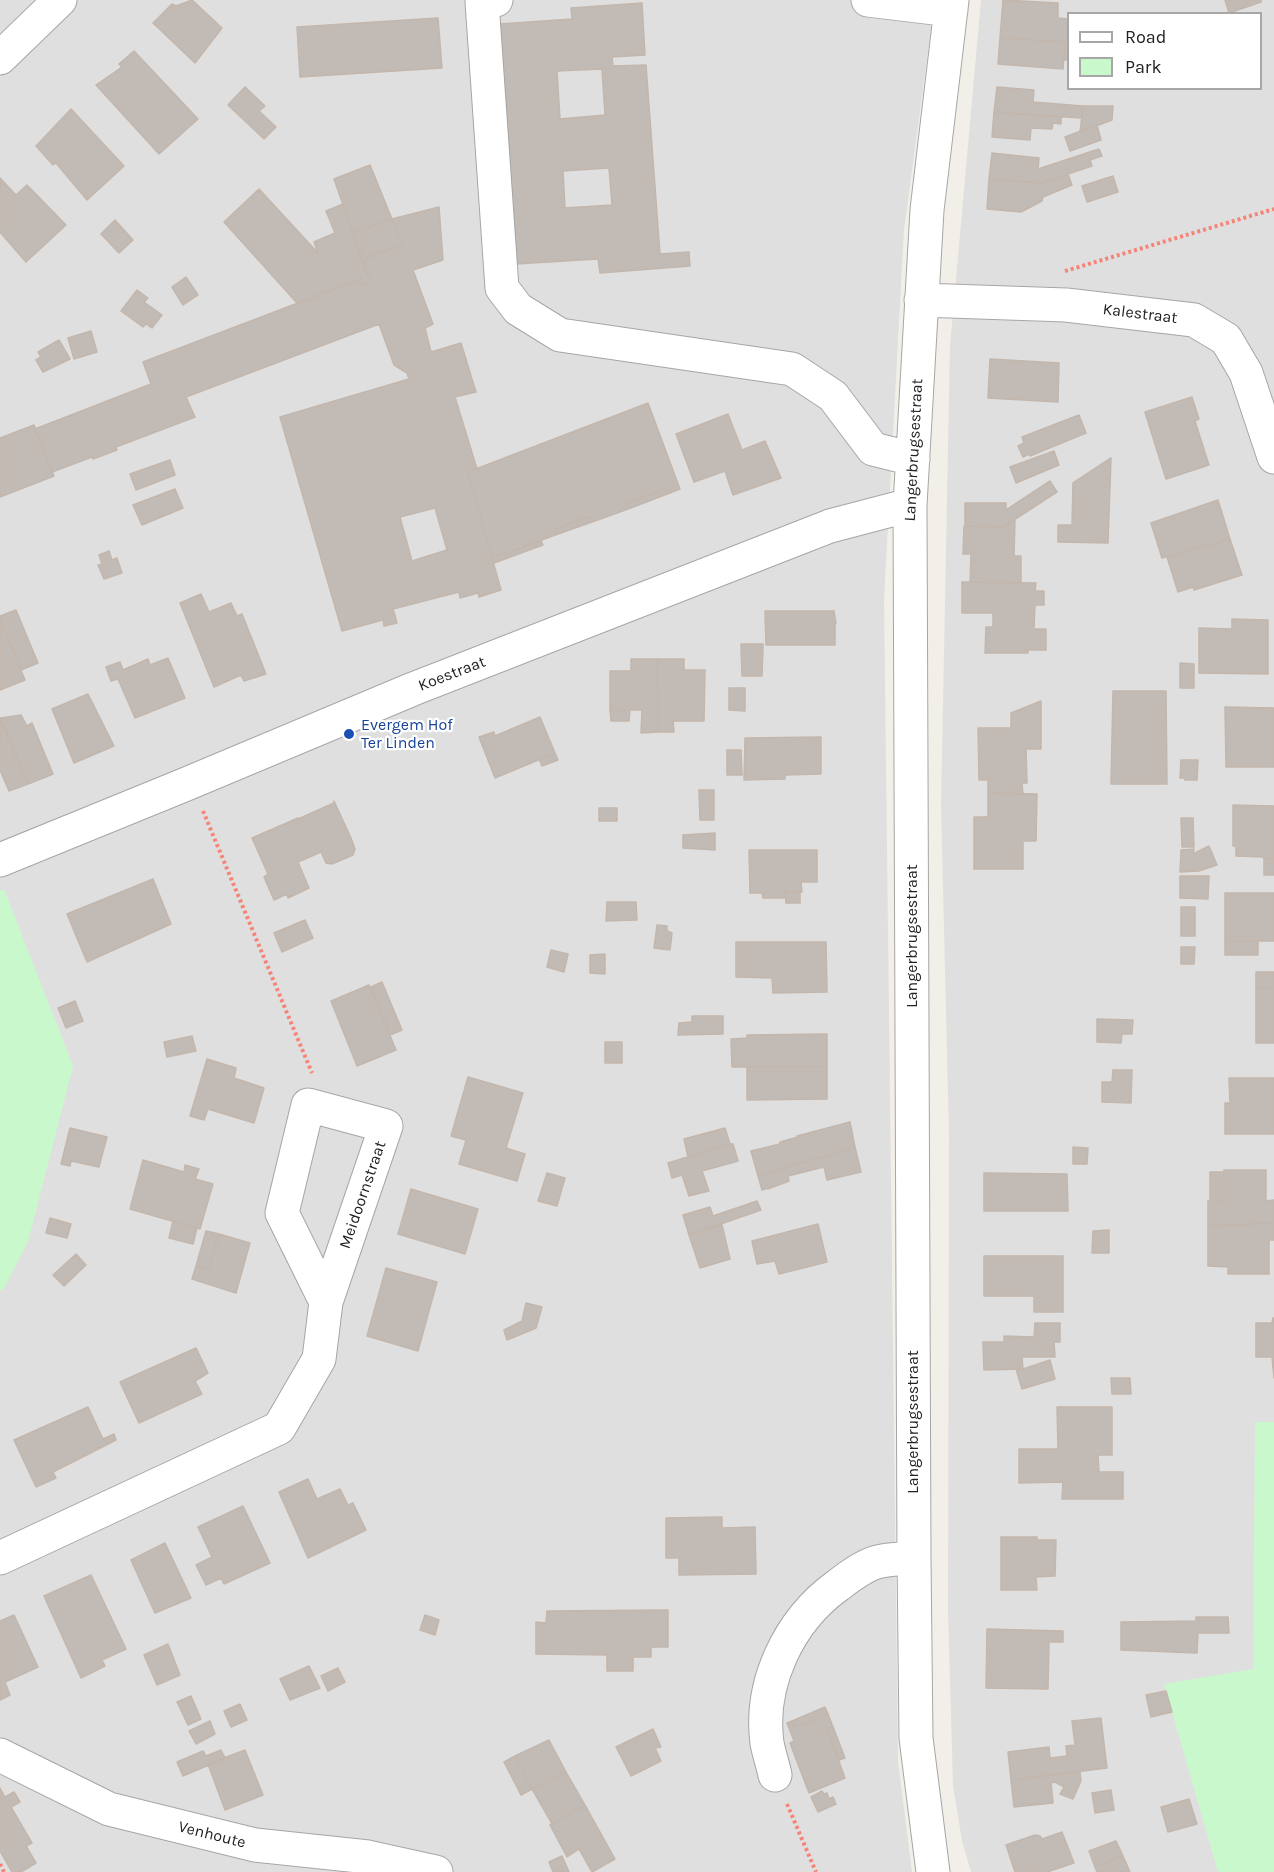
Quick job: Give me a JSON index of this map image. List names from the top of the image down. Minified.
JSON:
{"streets":{"street":["Kalestraat","Langerbrugsestraat","Koestraat","Meidoornstraat","Venhoute"]},"crossings":[["Kalestraat","Langerbrugsestraat"],["Langerbrugsestraat","Koestraat"]],"places":["Evergem Hof Ter Linden"],"legend":["Road","Park"]}
